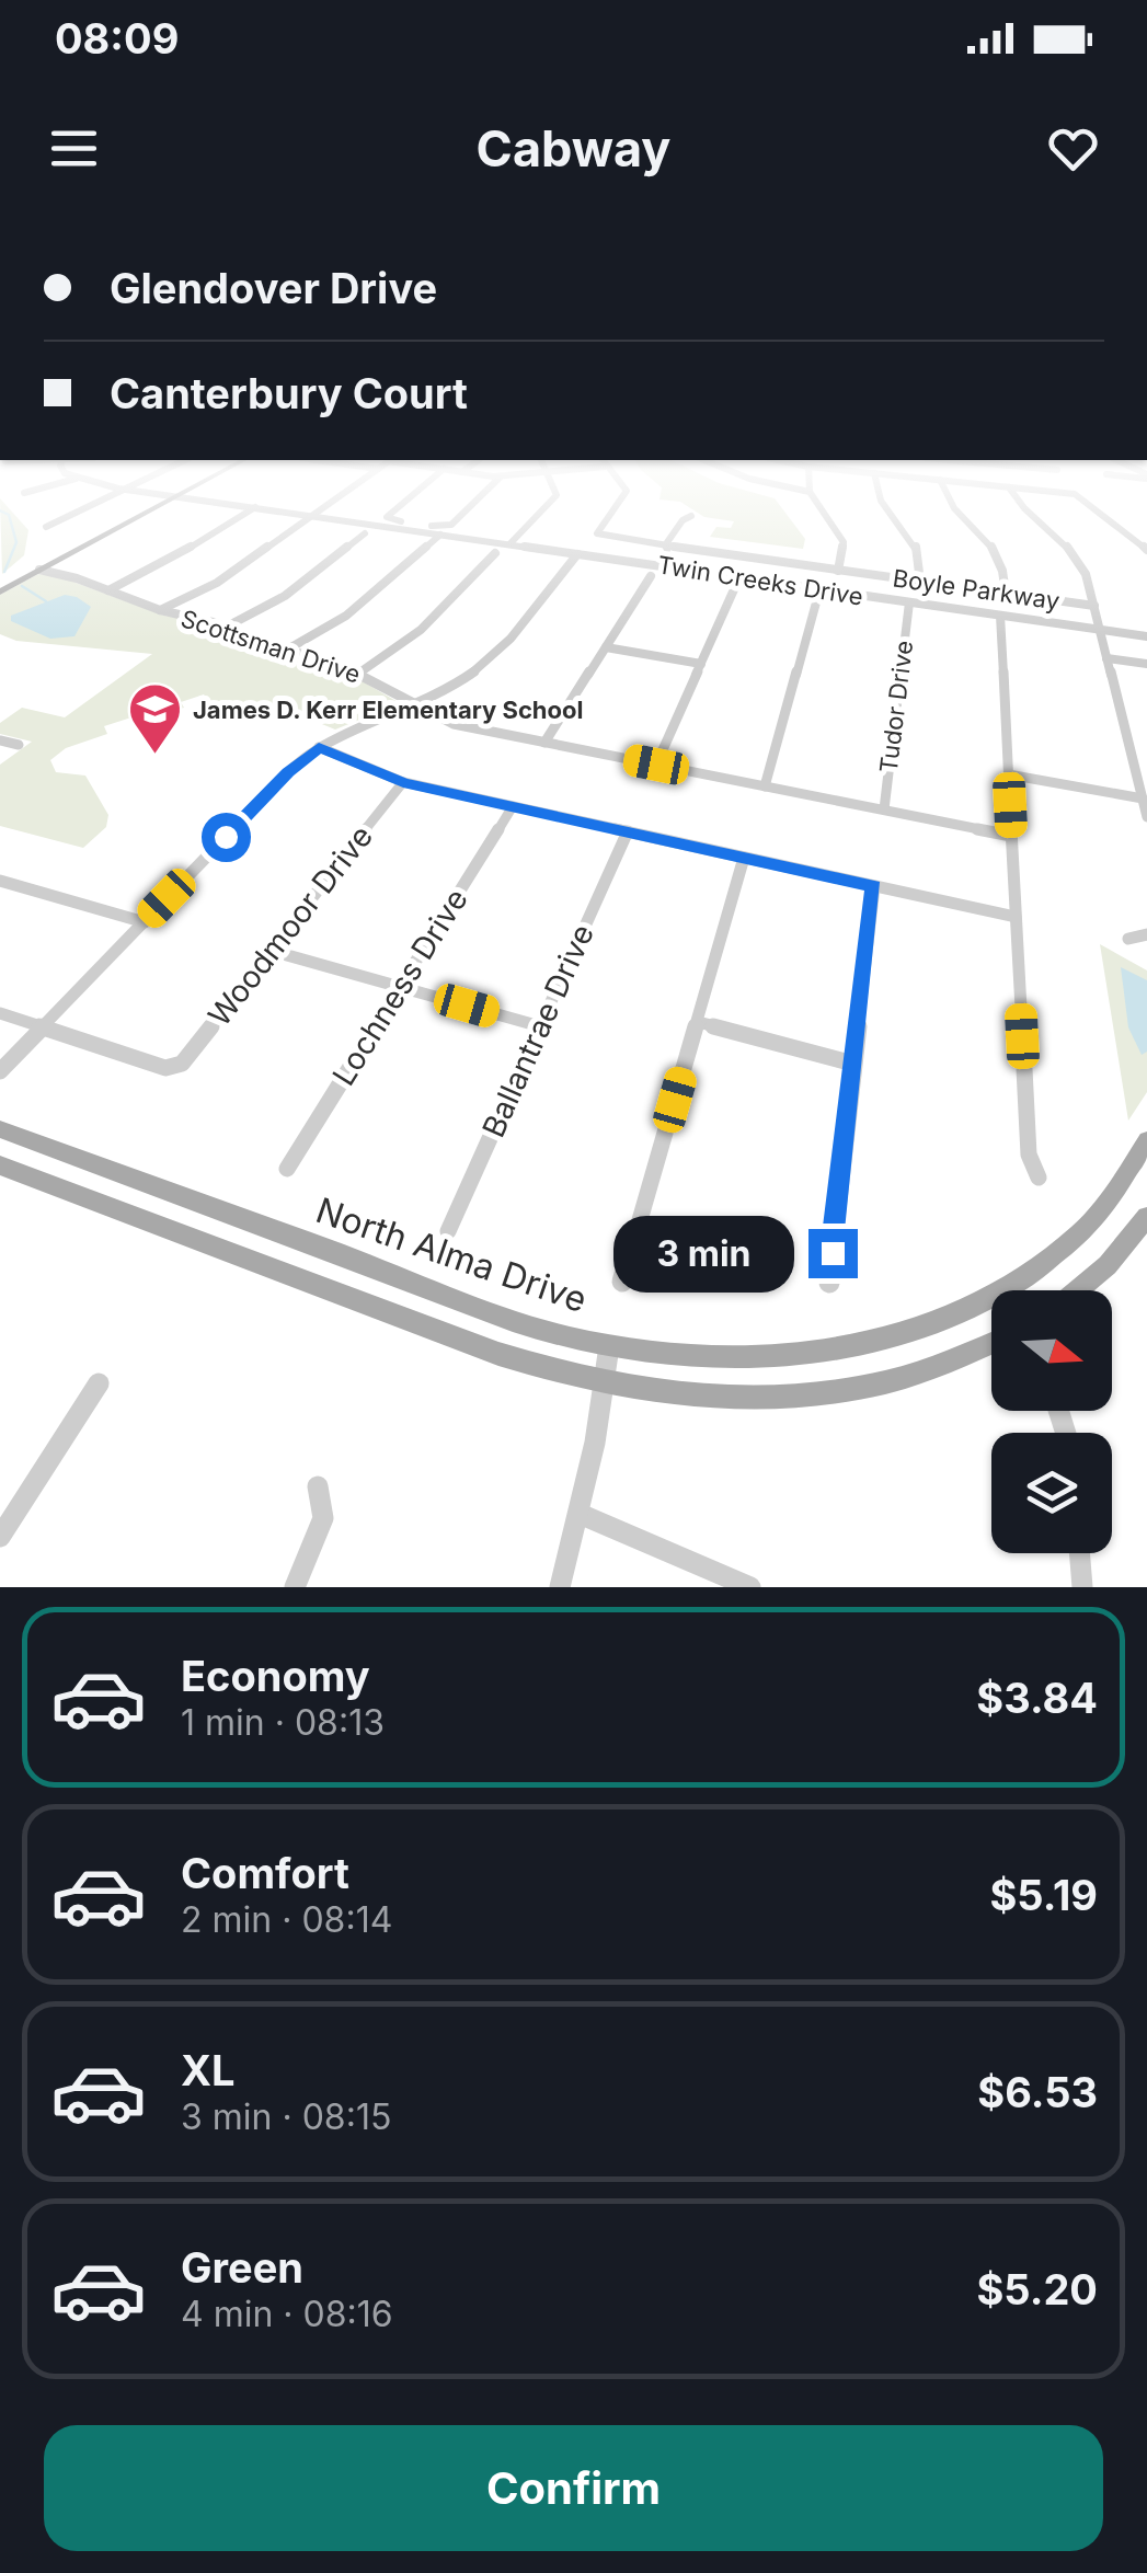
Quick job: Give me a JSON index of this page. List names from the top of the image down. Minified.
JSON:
{"streets":{"main road":["North Alma Drive"],"street":["Twin Creeks Drive","Boyle Parkway","Scottsman Drive","Tudor Drive","Woodmoor Drive","Lochness Drive","Ballantrae Drive"]},"crossings":[["Twin Creeks Drive","Tudor Drive"],["Scottsman Drive","Tudor Drive"]],"places":{"school or university":["James D. Kerr Elementary School"]},"north":"right","page":{"status":"08:09","header":"Cabway","banner":["Glendover Drive","Canterbury Court"],"bubble":"3 min","list":[{"name":"Economy","note":"1 min · 08:13","value":"$3.84"},{"name":"Comfort","note":"2 min · 08:14","value":"$5.19"},{"name":"XL","note":"3 min · 08:15","value":"$6.53"},{"name":"Green","note":"4 min · 08:16","value":"$5.20"}],"buttons":"Confirm"}}
